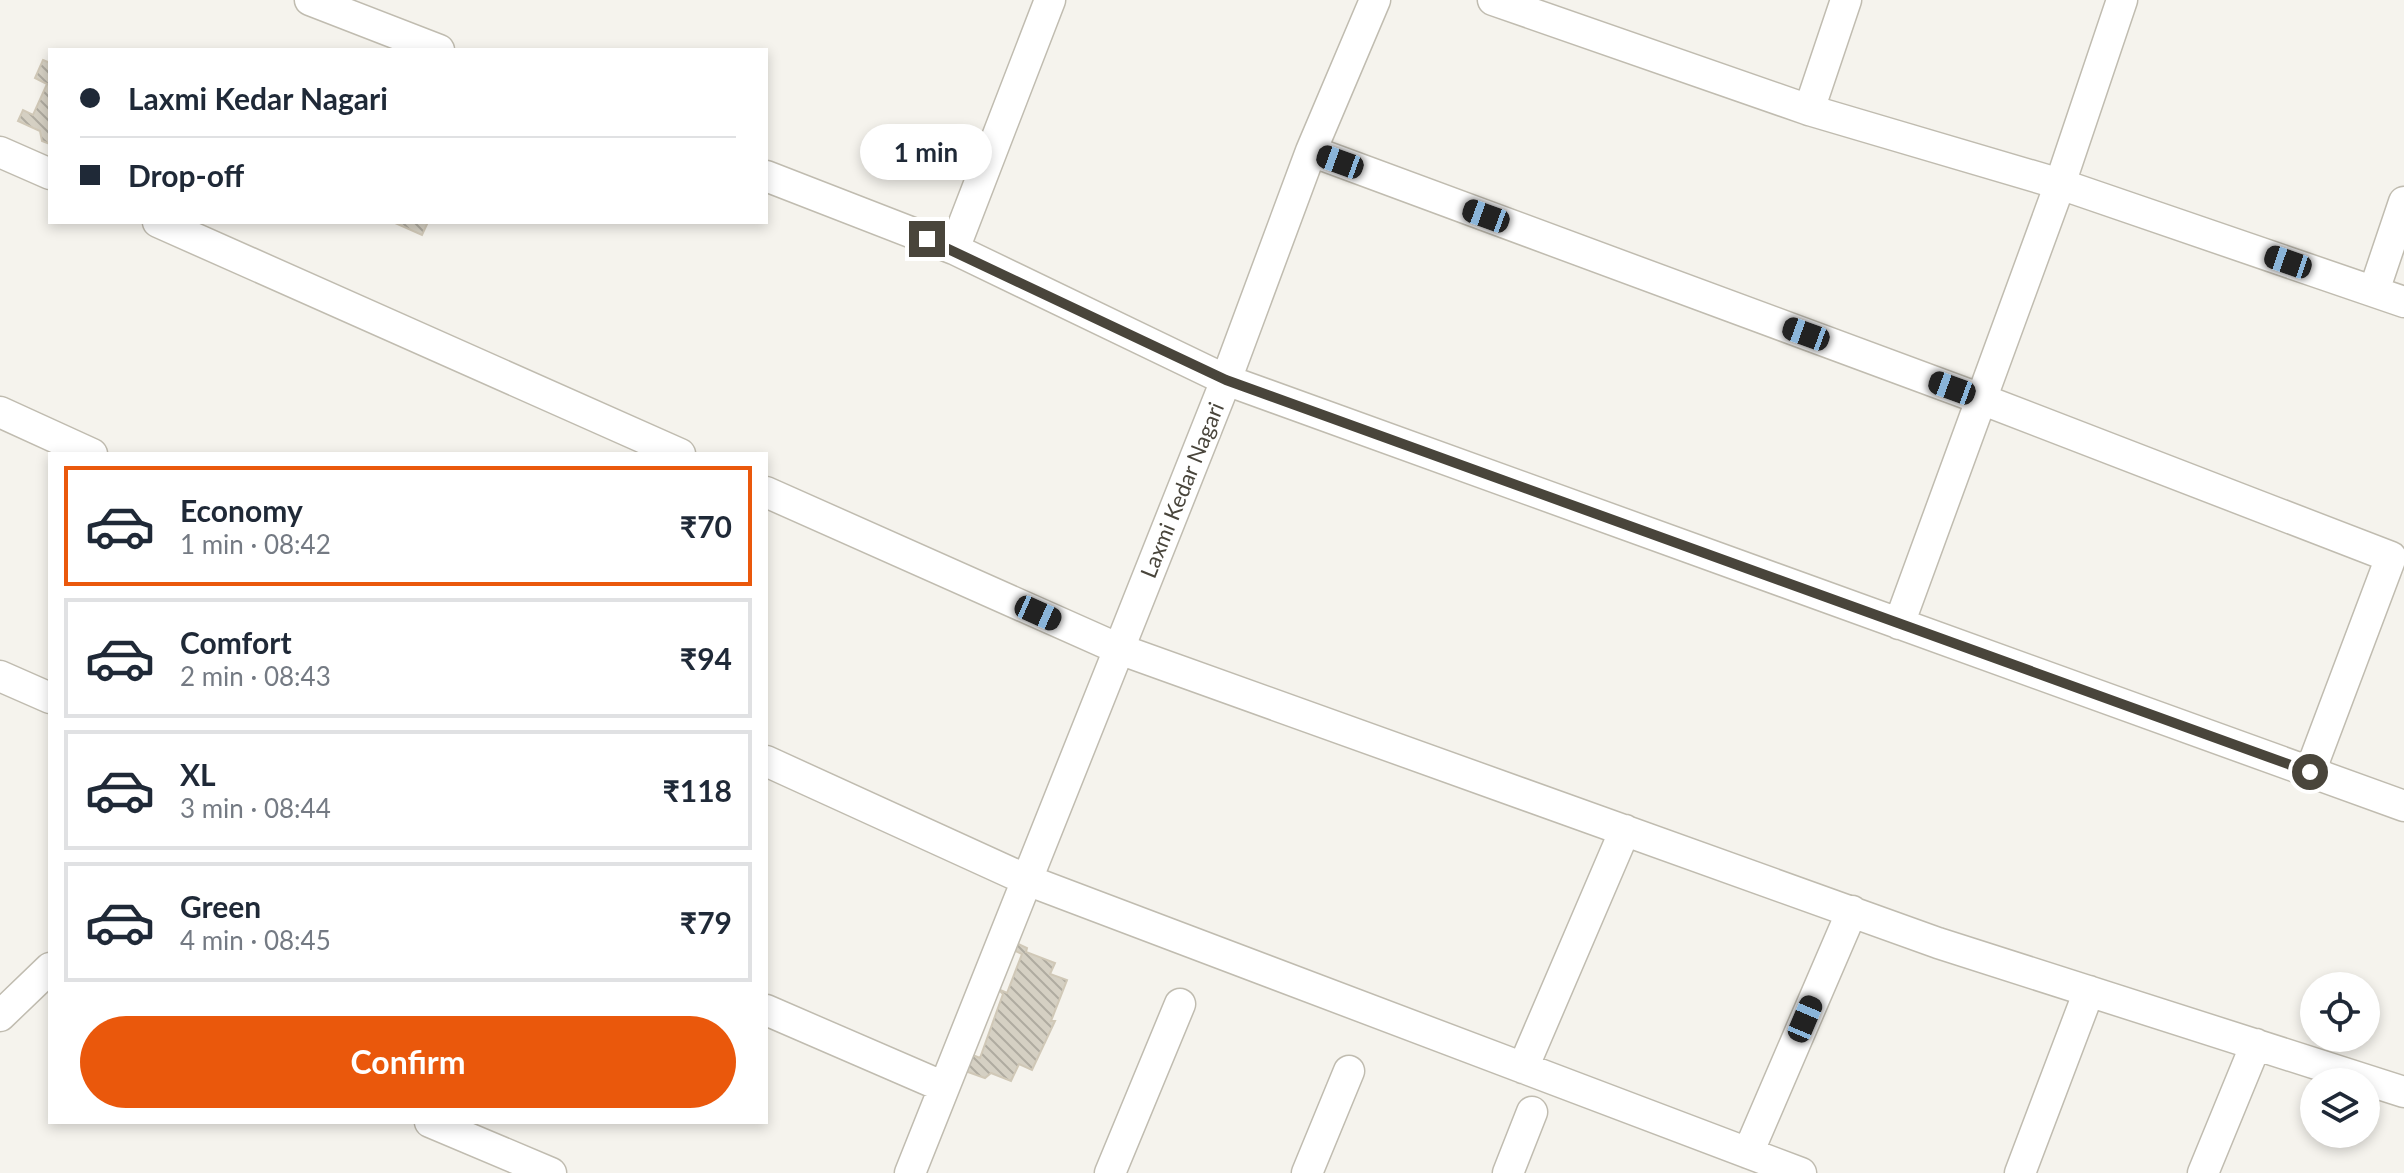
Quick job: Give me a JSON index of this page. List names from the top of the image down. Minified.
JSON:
{"streets":{"street":["Laxmi Kedar Nagari"]},"page":{"banner":["Laxmi Kedar Nagari","Drop-off"],"bubble":"1 min","list":[{"name":"Economy","note":"1 min · 08:42","value":"₹70"},{"name":"Comfort","note":"2 min · 08:43","value":"₹94"},{"name":"XL","note":"3 min · 08:44","value":"₹118"},{"name":"Green","note":"4 min · 08:45","value":"₹79"}],"buttons":"Confirm"}}
